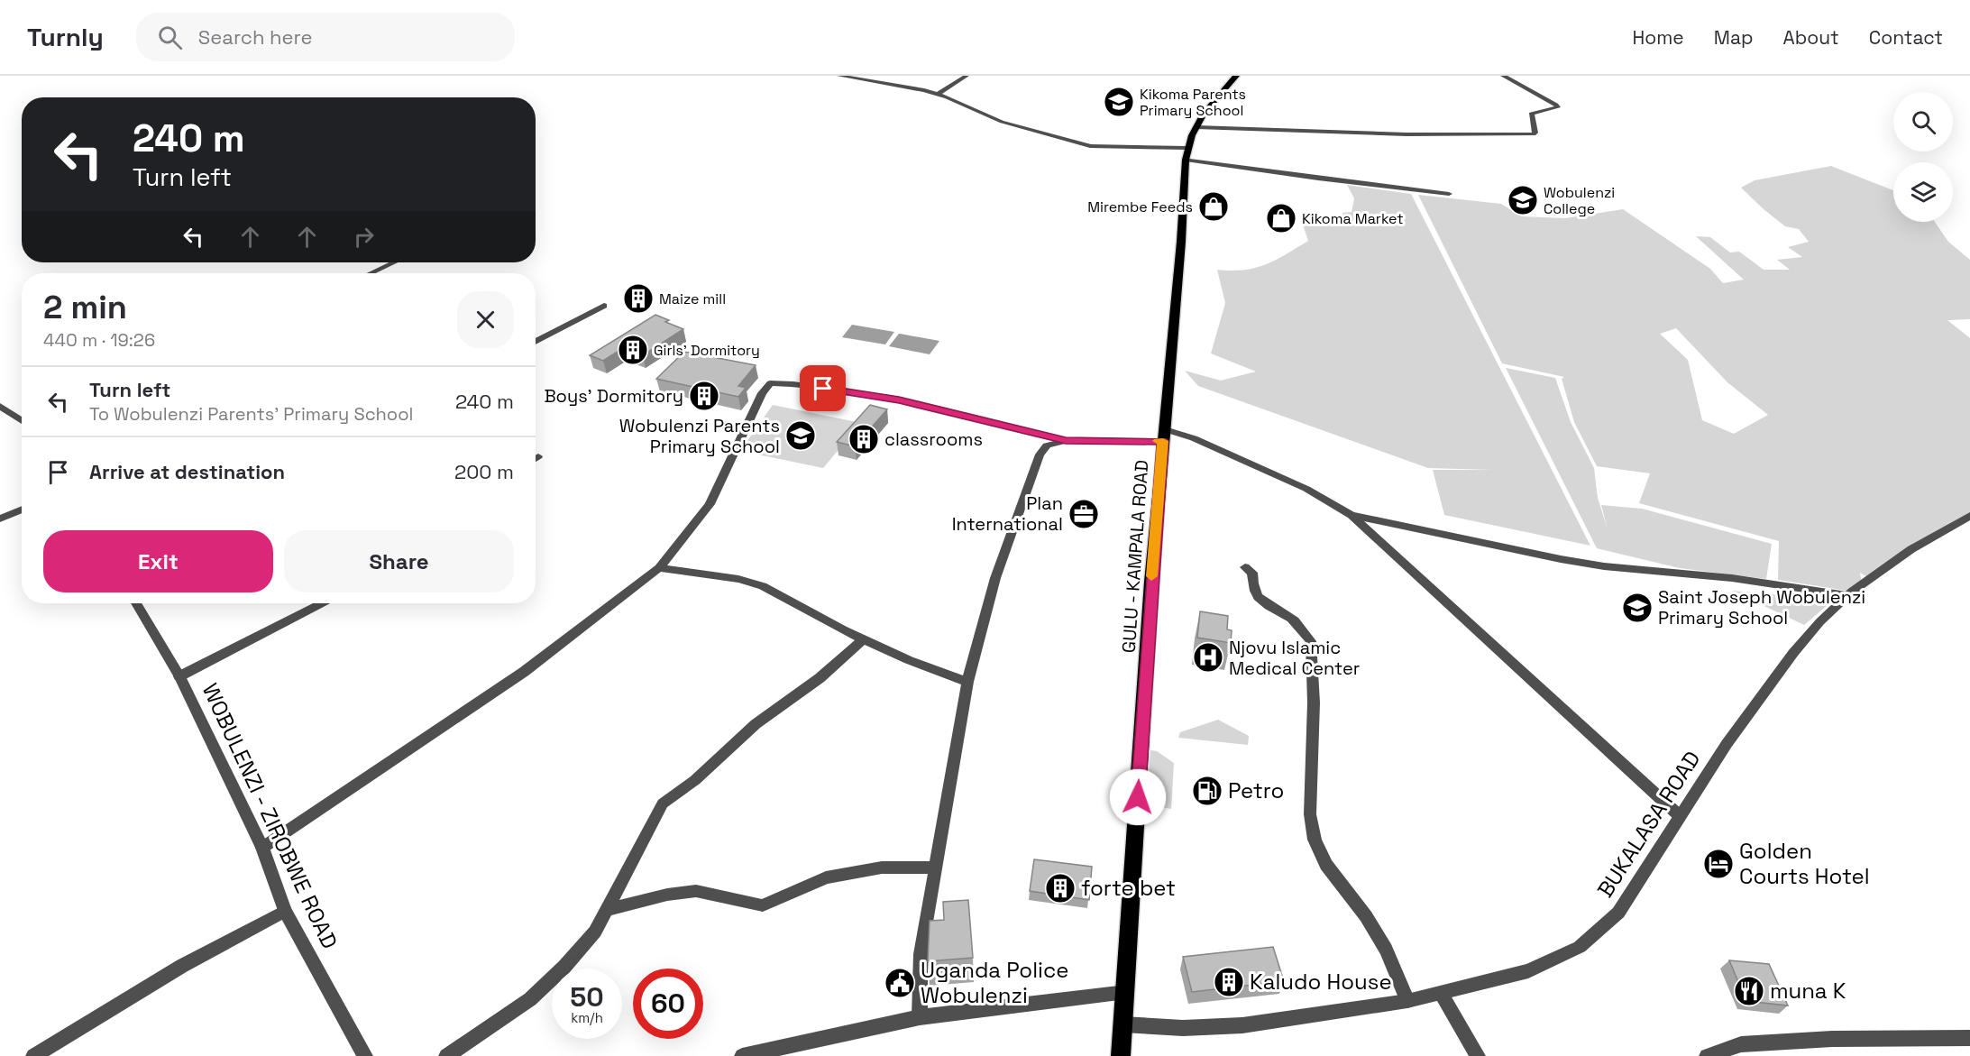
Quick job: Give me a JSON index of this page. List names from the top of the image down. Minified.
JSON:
{"streets":{"main road":["GULU - KAMPALA ROAD"],"street":["WOBULENZI - ZIROBWE ROAD","BUKALASA ROAD"]},"crossings":[["GULU - KAMPALA ROAD","BUKALASA ROAD"]],"places":{"school or university":["Kikoma Parents Primary School","Wobulenzi College","Wobulenzi Parents Primary School","Saint Joseph Wobulenzi Primary School"],"shop":["Mirembe Feeds","Kikoma Market"],"building":["Maize mill","Girls' Dormitory","Boys' Dormitory","classrooms","forte bet","Kaludo House"],"office":["Plan International"],"hospital":["Njovu Islamic Medical Center"],"fuel station":["Petro"],"hotel":["Golden Courts Hotel"],"public building":["Uganda Police Wobulenzi"],"restaurant":["muna K"]},"page":{"header":"Turnly","search":"Search here","nav":["Home","Map","About","Contact"],"turn":["240 m","Turn left"],"heading":["2 min","440 m · 19:26"],"list":[{"name":"Turn left","note":"To Wobulenzi Parents' Primary School","value":"240 m"},{"name":"Arrive at destination","value":"200 m"}],"buttons":["Exit","Share"],"speed":"50 km/h","limit":"60"}}
